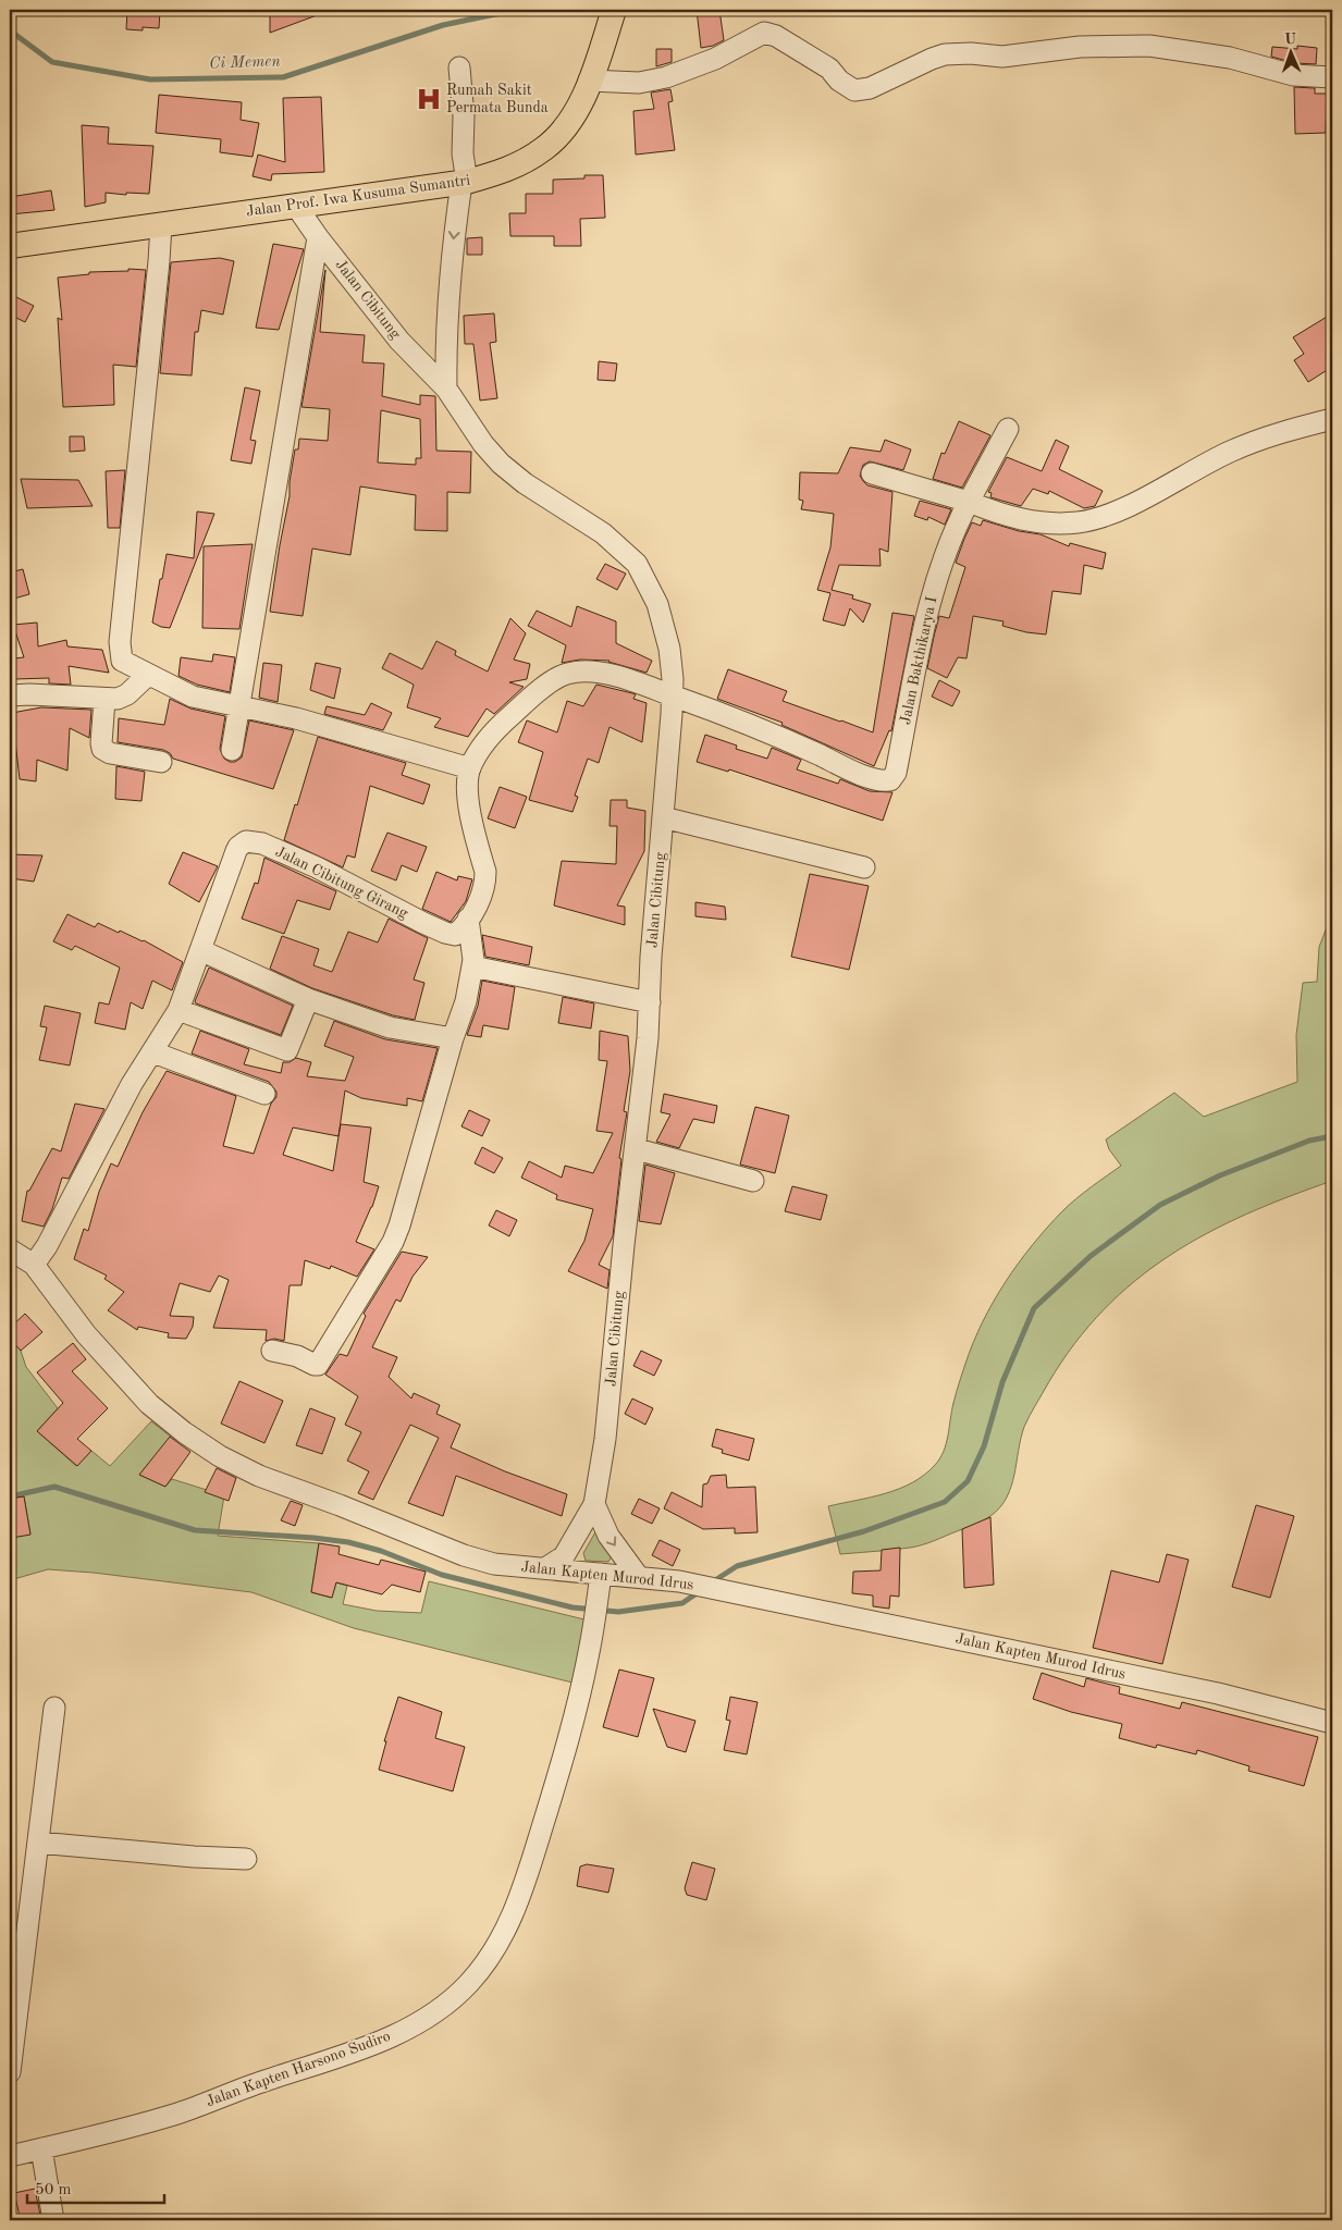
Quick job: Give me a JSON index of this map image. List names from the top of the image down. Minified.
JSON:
{"streets":{"main road":["Jalan Prof. Iwa Kusuma Sumantri"],"street":["Jalan Cibitung","Jalan Bakthikarya I","Jalan Cibitung Girang","Jalan Kapten Murod Idrus","Jalan Kapten Harsono Sudiro"]},"crossings":[["Jalan Prof. Iwa Kusuma Sumantri","Jalan Cibitung"],["Jalan Cibitung","Jalan Bakthikarya I"],["Jalan Cibitung","Jalan Cibitung Girang"],["Jalan Bakthikarya I","Jalan Cibitung Girang"],["Jalan Cibitung Girang","Jalan Kapten Murod Idrus"],["Jalan Kapten Murod Idrus","Jalan Kapten Harsono Sudiro"]],"water":["Ci Memen"],"places":{"hospital":["Rumah Sakit Permata Bunda"]},"scale_bar":"50 m","north":"top"}
